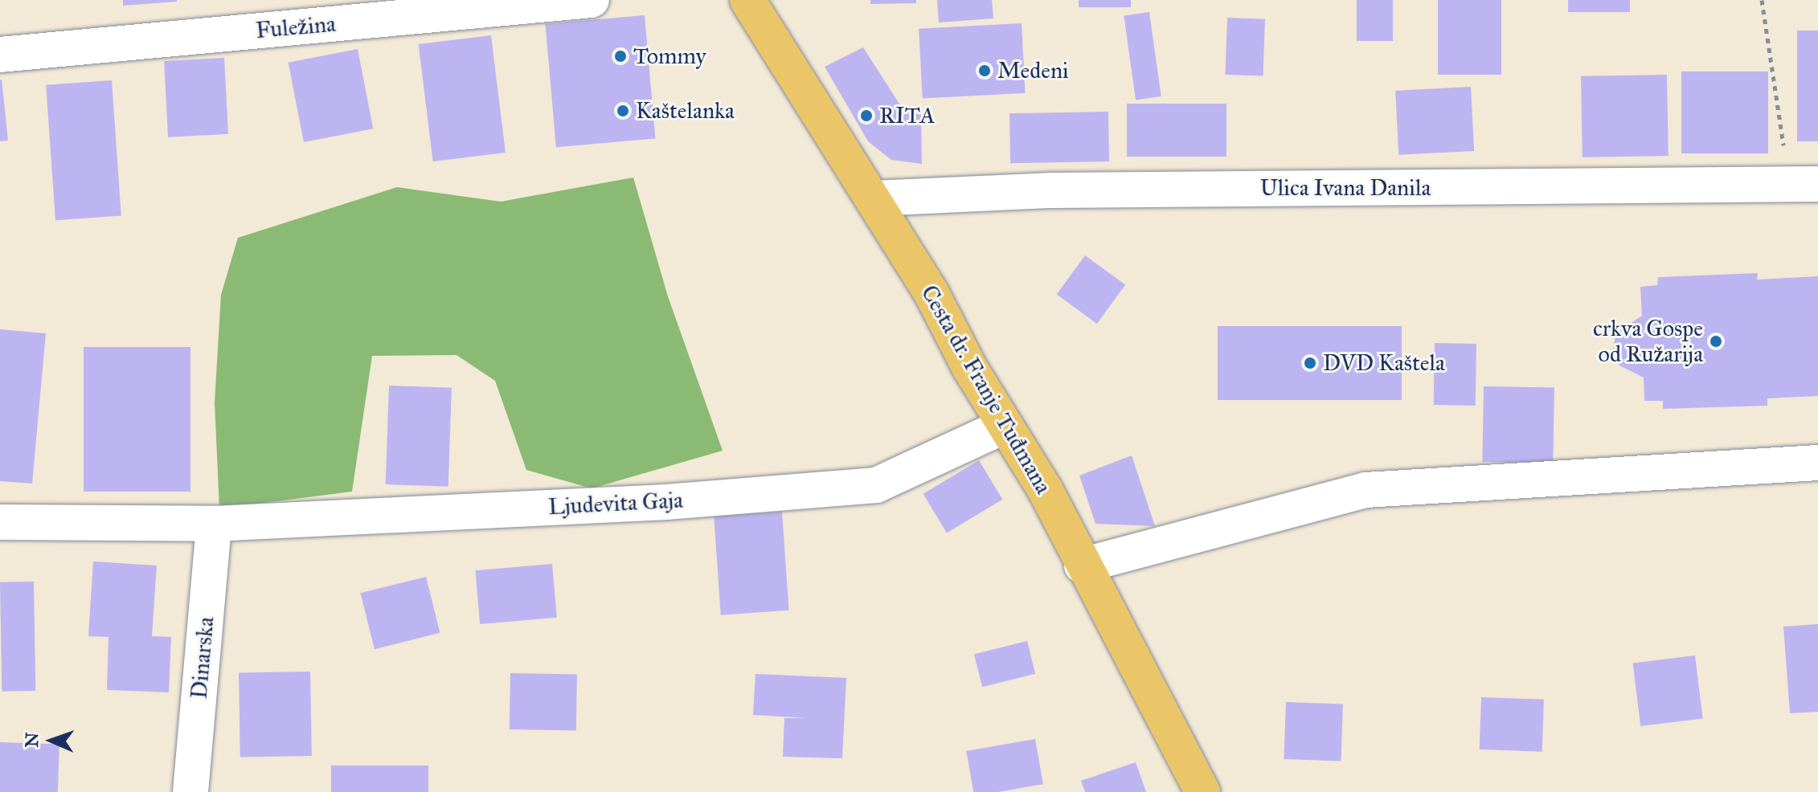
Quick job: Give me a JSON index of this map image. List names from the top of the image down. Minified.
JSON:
{"streets":{"main road":["Cesta dr. Franje Tuđmana"],"street":["Fuležina","Ulica Ivana Danila","Ljudevita Gaja","Dinarska"]},"crossings":[["Ulica Ivana Danila","Cesta dr. Franje Tuđmana"],["Cesta dr. Franje Tuđmana","Ljudevita Gaja"],["Ljudevita Gaja","Dinarska"]],"places":["Tommy","Medeni","Kaštelanka","RITA","crkva Gospe od Ružarija","DVD Kaštela"],"north":"left"}
